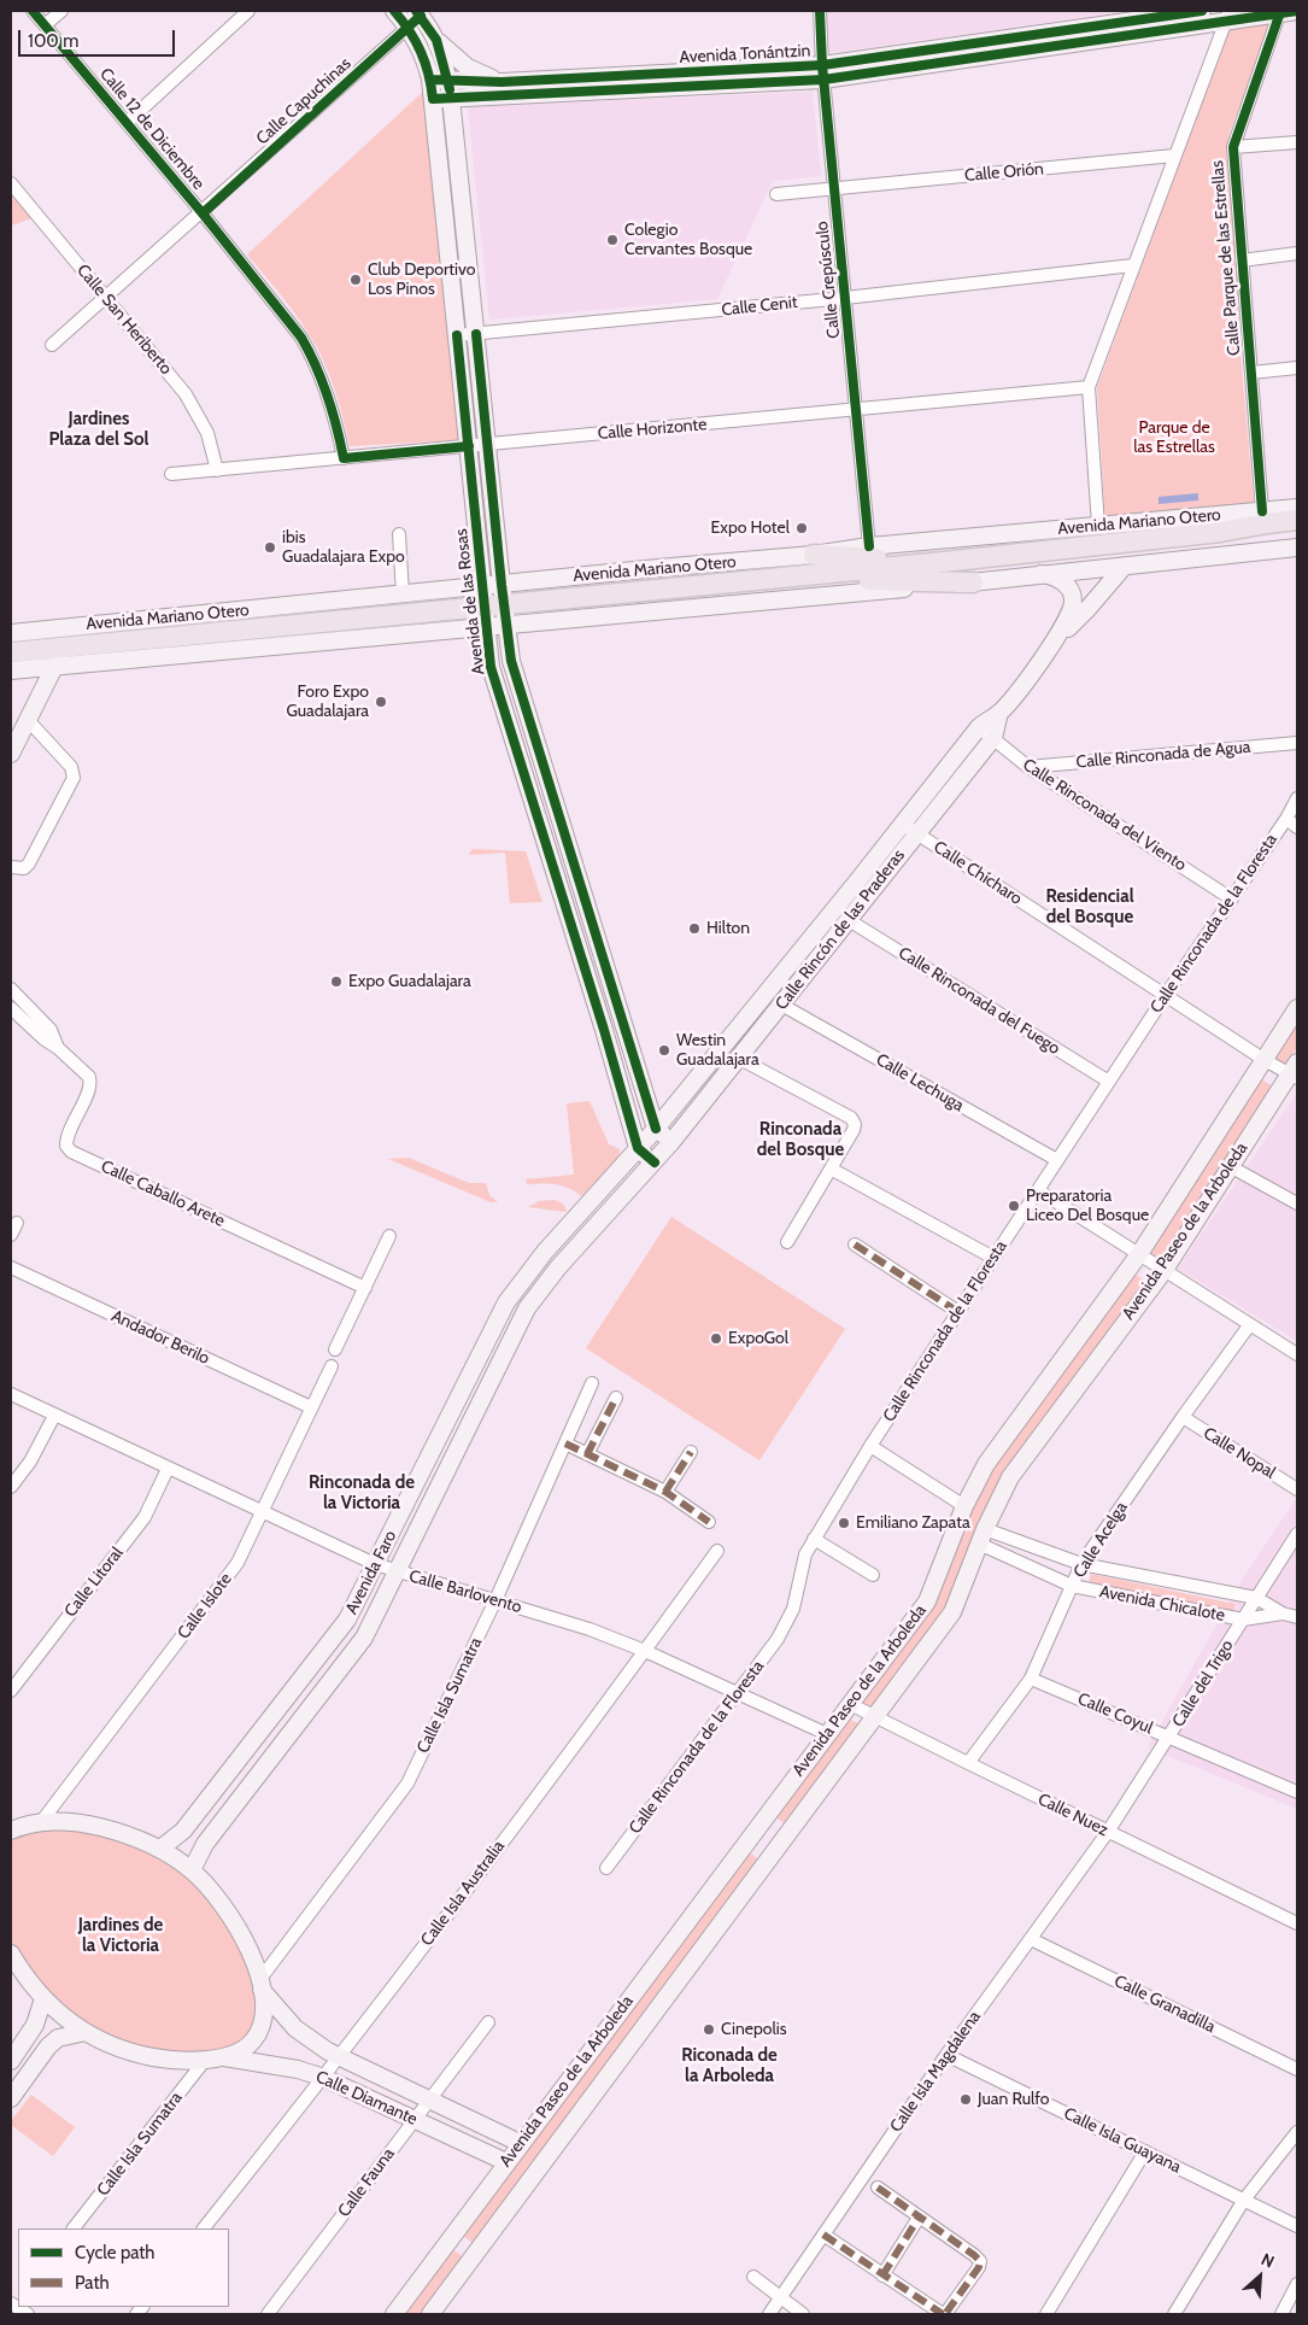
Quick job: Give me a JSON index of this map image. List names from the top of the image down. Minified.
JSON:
{"streets":{"main road":["Avenida Mariano Otero"],"street":["Avenida Tonántzin","Calle Capuchinas","Calle 12 de Diciembre","Calle Orión","Calle Parque de las Estrellas","Calle Crepúsculo","Calle Cenit","Calle San Heriberto","Calle Horizonte","Avenida de las Rosas","Calle Rinconada de Agua","Calle Rinconada del Viento","Calle Chícharo","Calle Rinconada de la Floresta","Calle Rincón de las Praderas","Calle Rinconada del Fuego","Calle Lechuga","Calle Caballo Arete","Avenida Paseo de la Arboleda","Andador Berilo","Calle Nopal","Calle Acelga","Avenida Faro","Calle Litoral","Calle Barlovento","Avenida Chicalote","Calle Islote","Calle del Trigo","Calle Isla Sumatra","Calle Coyul","Calle Nuez","Calle Isla Australia","Calle Granadilla","Calle Isla Magdalena","Calle Diamante","Calle Isla Guayana","Calle Fauna"]},"crossings":[["Avenida Tonántzin","Calle Parque de las Estrellas"],["Avenida Tonántzin","Calle Crepúsculo"],["Avenida Tonántzin","Avenida de las Rosas"],["Calle Capuchinas","Calle 12 de Diciembre"],["Calle Capuchinas","Calle San Heriberto"],["Calle Capuchinas","Avenida de las Rosas"],["Calle 12 de Diciembre","Calle Horizonte"],["Calle Orión","Calle Crepúsculo"],["Calle Parque de las Estrellas","Avenida Mariano Otero"],["Calle Crepúsculo","Calle Cenit"],["Calle Crepúsculo","Calle Horizonte"],["Calle Crepúsculo","Avenida Mariano Otero"],["Calle Cenit","Avenida de las Rosas"],["Calle San Heriberto","Calle Horizonte"],["Calle Horizonte","Avenida de las Rosas"],["Avenida Mariano Otero","Avenida de las Rosas"],["Avenida Mariano Otero","Calle Rincón de las Praderas"],["Avenida de las Rosas","Calle Rincón de las Praderas"],["Avenida de las Rosas","Avenida Faro"],["Calle Rinconada de Agua","Calle Rinconada del Viento"],["Calle Rinconada del Viento","Calle Rinconada de la Floresta"],["Calle Rinconada del Viento","Calle Rincón de las Praderas"],["Calle Chícharo","Calle Rinconada de la Floresta"],["Calle Chícharo","Calle Rincón de las Praderas"],["Calle Chícharo","Avenida Paseo de la Arboleda"],["Calle Rinconada de la Floresta","Calle Rinconada del Fuego"],["Calle Rinconada de la Floresta","Calle Lechuga"],["Calle Rinconada de la Floresta","Calle Barlovento"],["Calle Rincón de las Praderas","Calle Rinconada del Fuego"],["Calle Rincón de las Praderas","Calle Lechuga"],["Calle Rincón de las Praderas","Avenida Faro"],["Avenida Paseo de la Arboleda","Calle Barlovento"],["Avenida Paseo de la Arboleda","Avenida Chicalote"],["Avenida Paseo de la Arboleda","Calle Nuez"],["Avenida Paseo de la Arboleda","Calle Diamante"],["Andador Berilo","Calle Islote"],["Calle Nopal","Calle Acelga"],["Calle Acelga","Avenida Chicalote"],["Calle Acelga","Calle Coyul"],["Calle Acelga","Calle Nuez"],["Avenida Faro","Calle Barlovento"],["Calle Litoral","Calle Barlovento"],["Calle Barlovento","Calle Islote"],["Calle Barlovento","Calle Isla Sumatra"],["Calle Barlovento","Calle Isla Australia"],["Avenida Chicalote","Calle del Trigo"],["Calle del Trigo","Calle Coyul"],["Calle del Trigo","Calle Nuez"],["Calle del Trigo","Calle Isla Magdalena"],["Calle Isla Sumatra","Calle Diamante"],["Calle Nuez","Calle Isla Magdalena"],["Calle Isla Australia","Calle Diamante"],["Calle Granadilla","Calle Isla Magdalena"],["Calle Isla Magdalena","Calle Isla Guayana"],["Calle Diamante","Calle Fauna"]],"districts":["Jardines Plaza del Sol","Residencial del Bosque","Rinconada del Bosque","Rinconada de la Victoria","Jardines de la Victoria","Riconada de la Arboleda"],"parks":["Parque de las Estrellas"],"places":["Colegio Cervantes Bosque","Club Deportivo Los Pinos","Expo Hotel","ibis Guadalajara Expo","Foro Expo Guadalajara","Hilton","Expo Guadalajara","Westin Guadalajara","Preparatoria Liceo Del Bosque","ExpoGol","Emiliano Zapata","Cinepolis","Juan Rulfo"],"legend":["Cycle path","Path"],"scale_bar":"100 m","north":"top right"}
